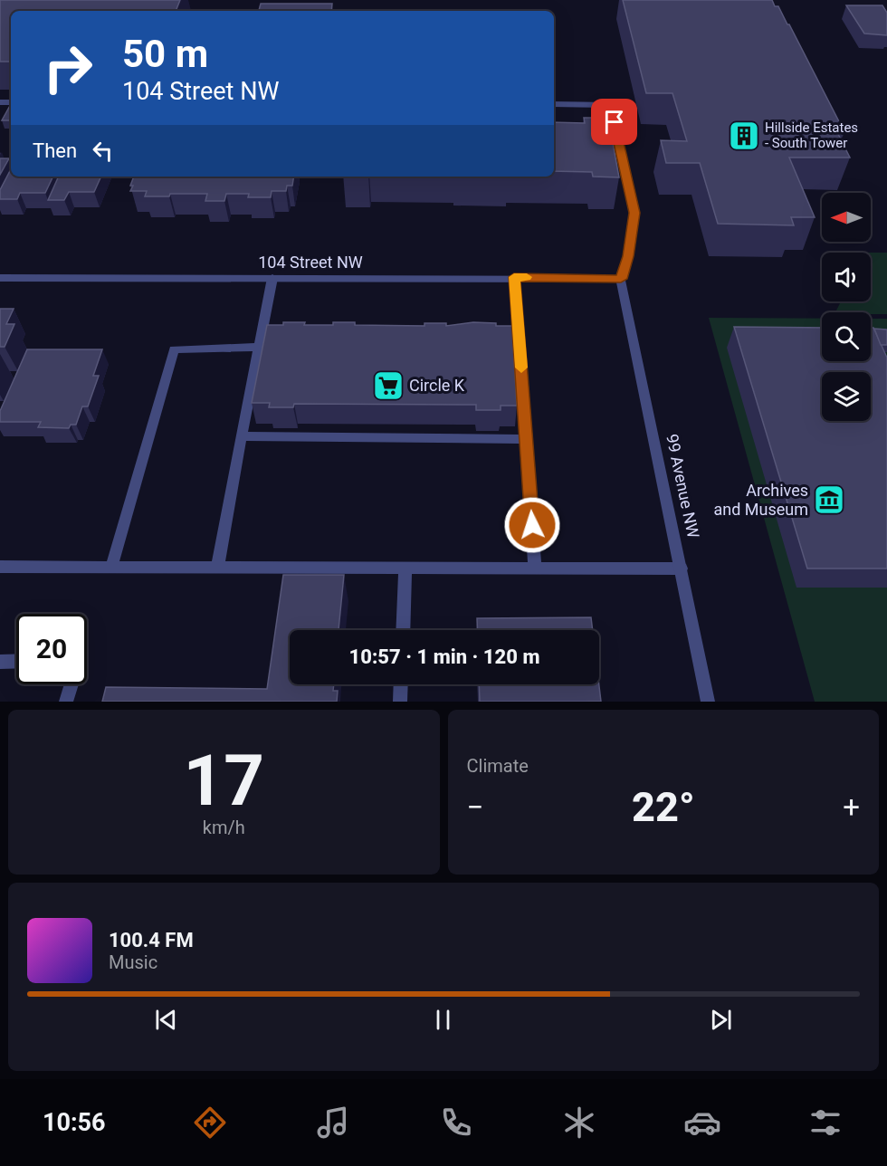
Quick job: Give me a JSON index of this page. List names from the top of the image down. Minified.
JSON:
{"streets":{"street":["104 Street NW","99 Avenue NW"]},"crossings":[["104 Street NW","99 Avenue NW"]],"places":{"building":["Hillside Estates - South Tower"],"supermarket":["Circle K"],"museum":["Archives and Museum"]},"north":"left","page":{"turn":["50 m","104 Street NW"],"then":"Then","limit":"20","trip":"10:57 · 1 min · 120 m","tile":[["17","km/h"],"Climate"],"heat":["−","22°","+"],"song":["100.4 FM","Music"],"tabs":"10:56"}}
